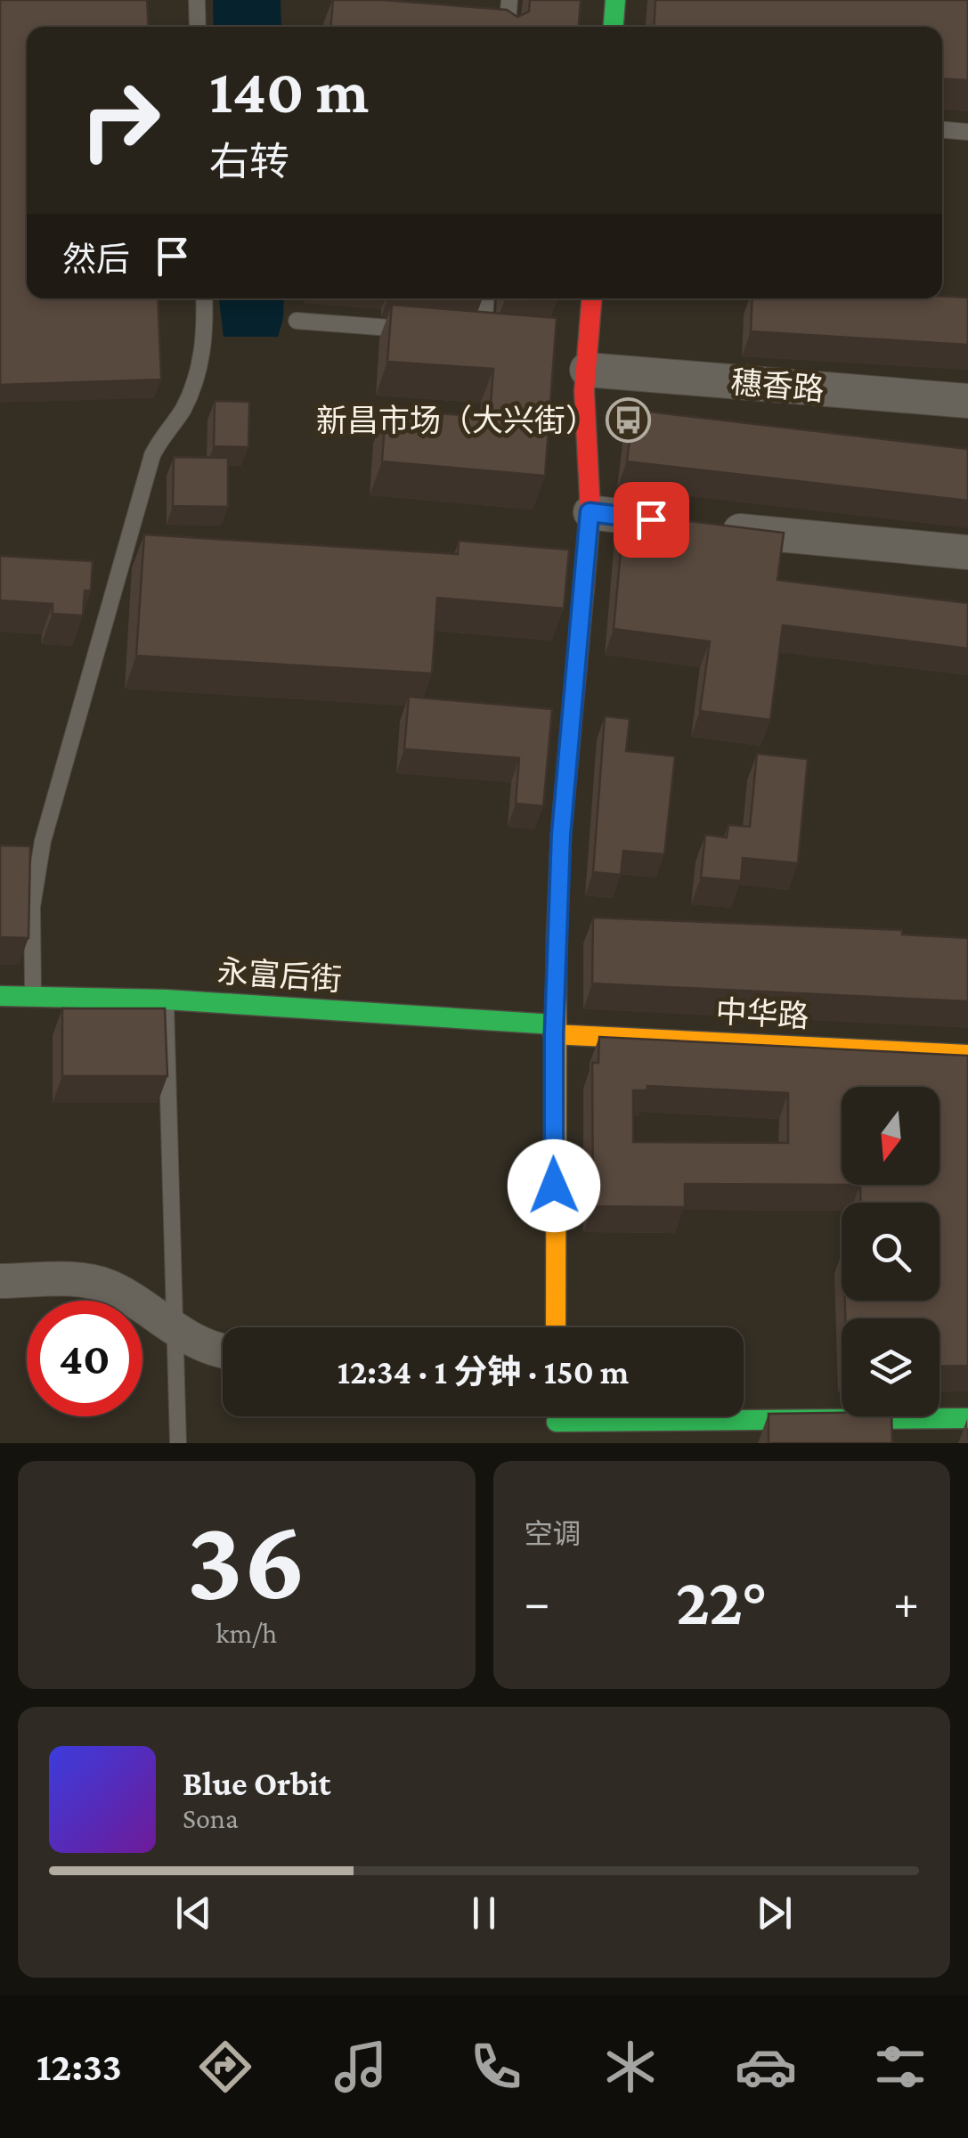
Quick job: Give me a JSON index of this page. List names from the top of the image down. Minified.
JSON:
{"streets":{"street":["穗香路","永富后街","中华路"]},"crossings":[["永富后街","中华路"]],"places":{"bus stop":["新昌市场（大兴街）"]},"north":"bottom","page":{"turn":["140 m","右转"],"then":"然后","limit":"40","trip":"12:34 · 1 分钟 · 150 m","tile":[["36","km/h"],"空调"],"heat":["−","22°","+"],"song":["Blue Orbit","Sona"],"tabs":"12:33"}}
